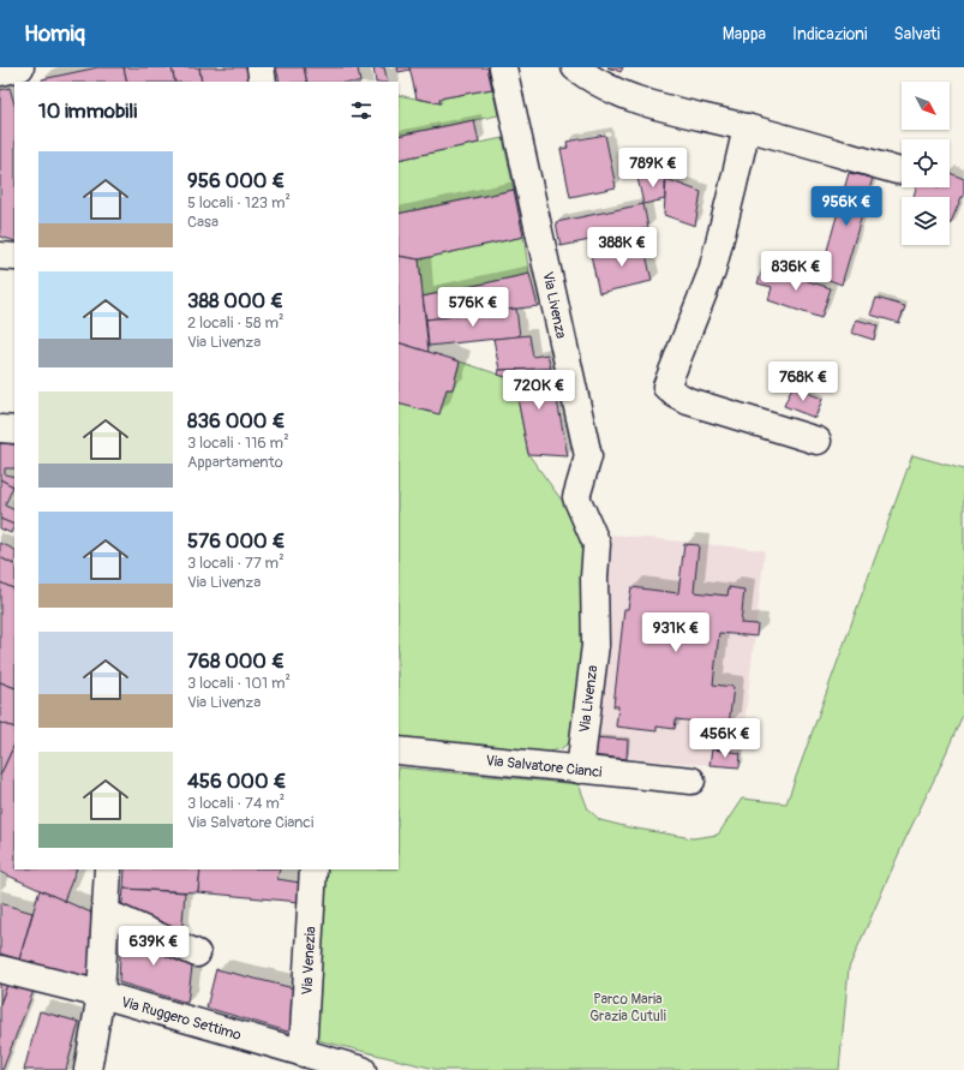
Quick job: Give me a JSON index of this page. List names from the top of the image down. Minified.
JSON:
{"streets":{"street":["Via Livenza","Via Salvatore Cianci","Via Venezia","Via Ruggero Settimo"]},"crossings":[["Via Livenza","Via Salvatore Cianci"],["Via Venezia","Via Ruggero Settimo"]],"parks":["Parco Maria Grazia Cutuli"],"north":"bottom right","page":{"header":"Homiq","nav":["Mappa","Indicazioni","Salvati"],"heading":"10 immobili","list":[{"name":"956 000 €","note":"5 locali · 123 m² · Casa"},{"name":"388 000 €","note":"2 locali · 58 m² · Via Livenza"},{"name":"836 000 €","note":"3 locali · 116 m² · Appartamento"},{"name":"576 000 €","note":"3 locali · 77 m² · Via Livenza"},{"name":"768 000 €","note":"3 locali · 101 m² · Via Livenza"},{"name":"456 000 €","note":"3 locali · 74 m² · Via Salvatore Cianci"}],"price":["789K €","956K €","388K €","836K €","576K €","768K €","720K €","931K €","456K €","639K €"]}}
